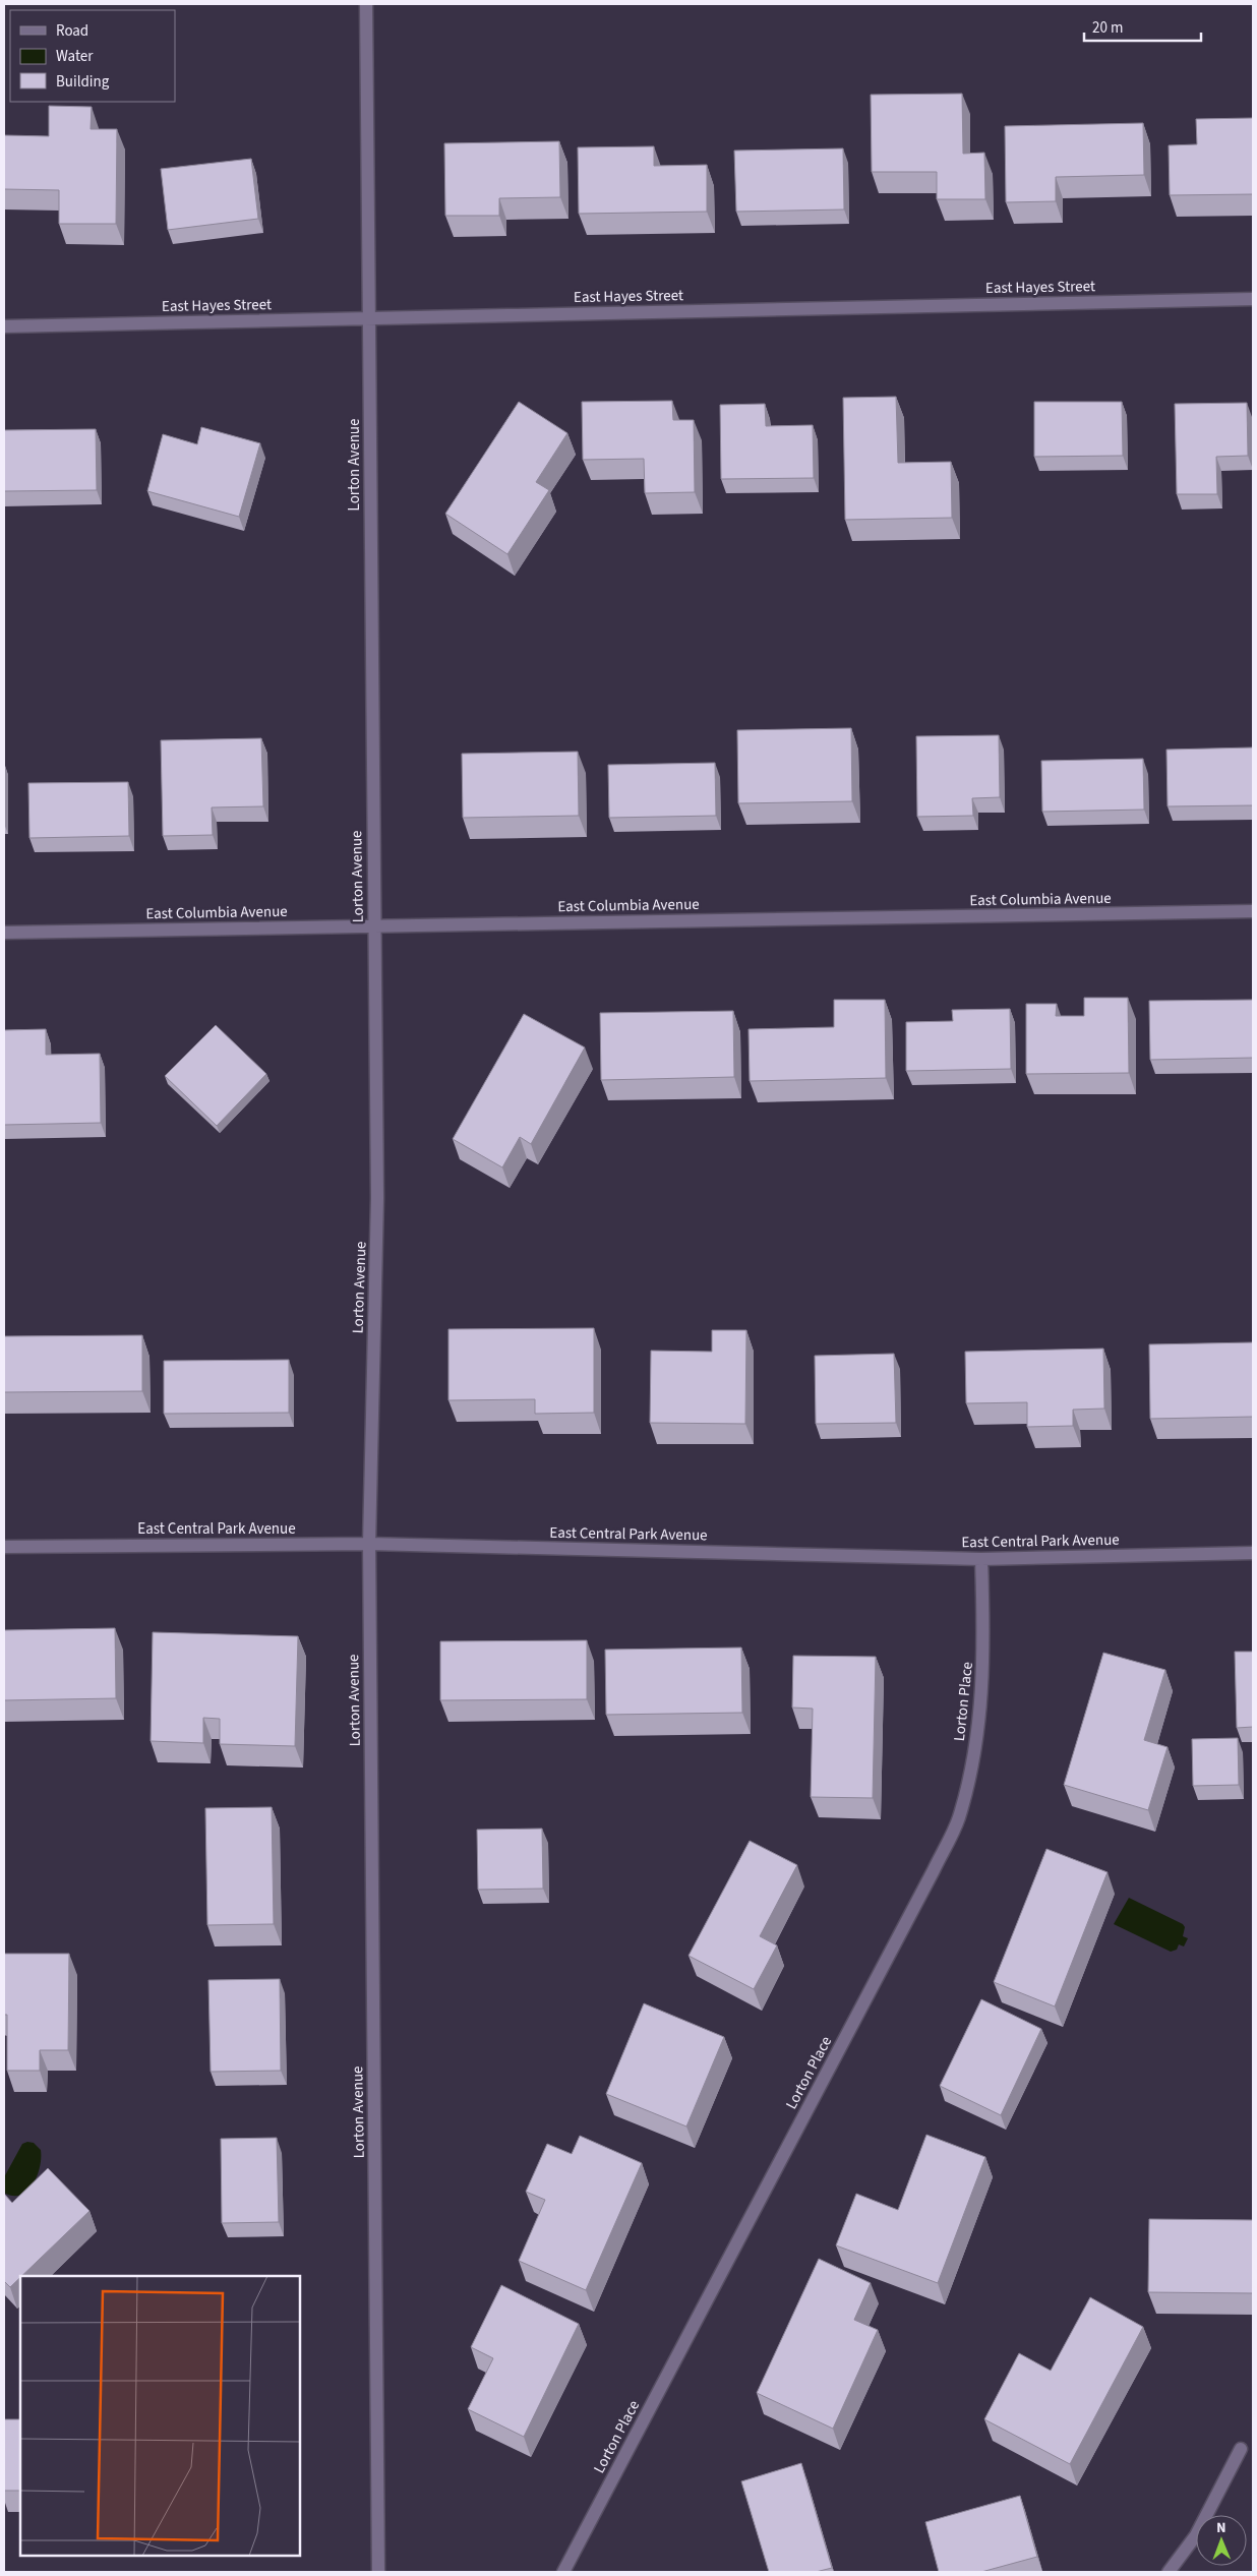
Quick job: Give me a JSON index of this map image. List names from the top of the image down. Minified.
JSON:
{"streets":{"street":["East Hayes Street","Lorton Avenue","East Columbia Avenue","East Central Park Avenue","Lorton Place"]},"crossings":[["East Hayes Street","Lorton Avenue"],["Lorton Avenue","East Columbia Avenue"],["Lorton Avenue","East Central Park Avenue"],["East Central Park Avenue","Lorton Place"]],"legend":["Road","Water","Building"],"scale_bar":"20 m","north":"top"}
